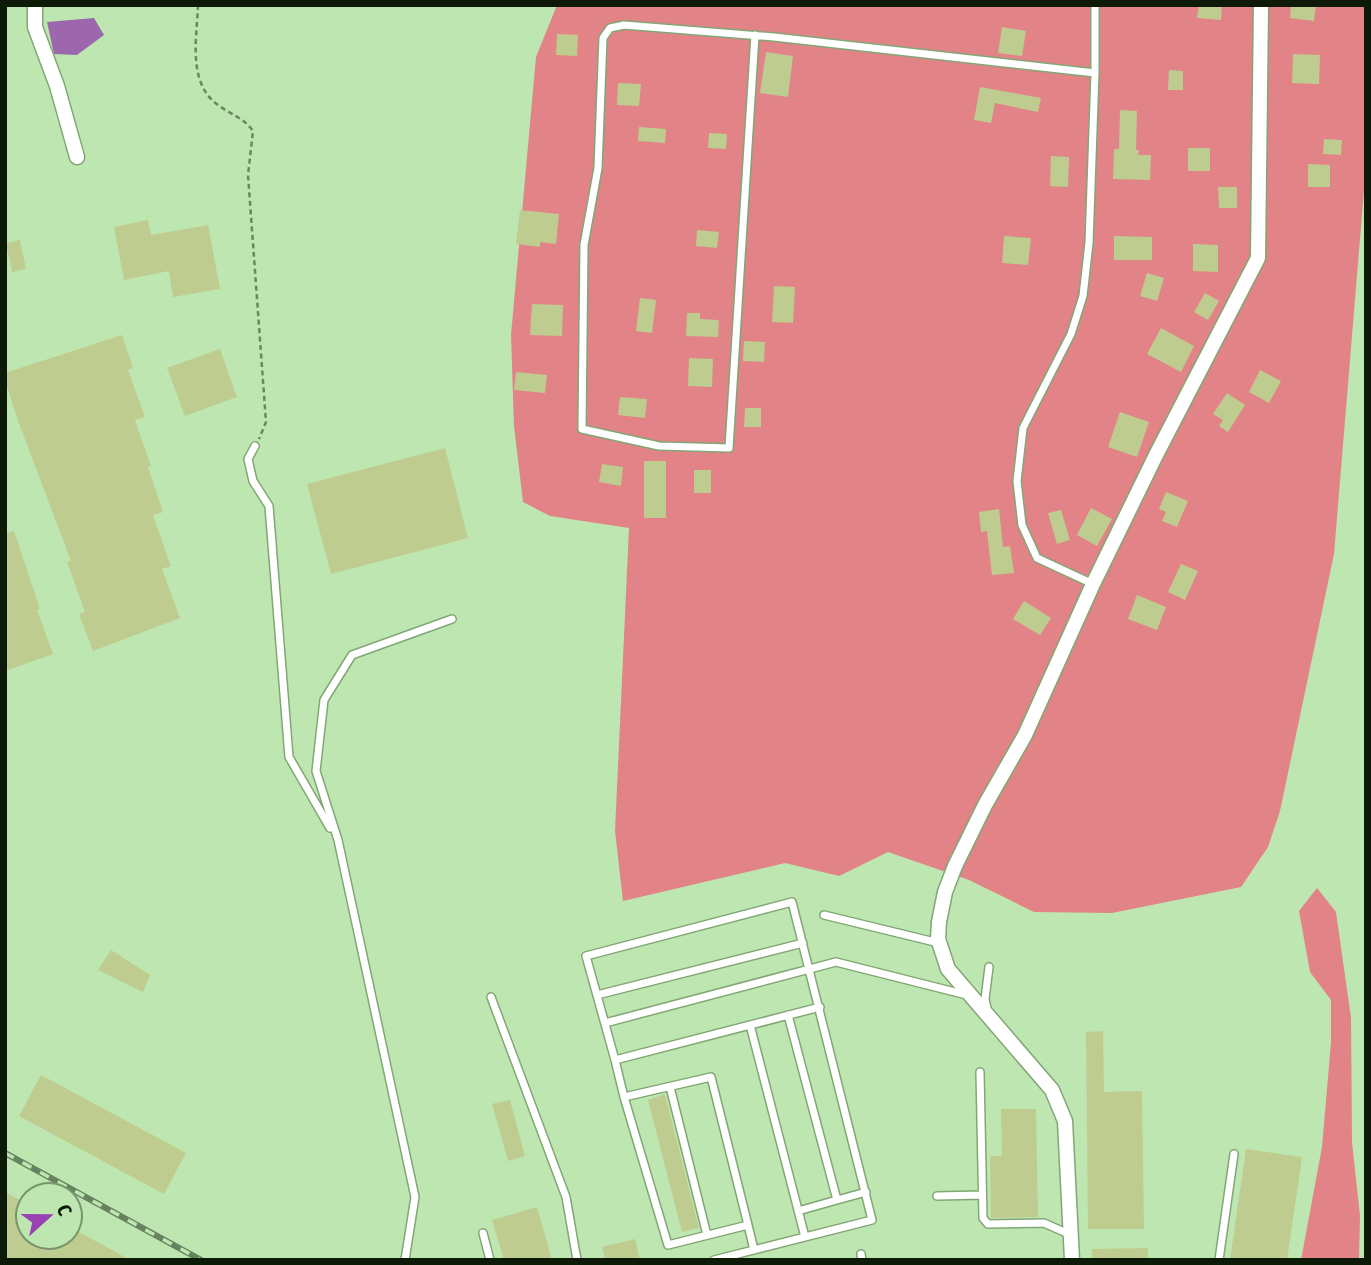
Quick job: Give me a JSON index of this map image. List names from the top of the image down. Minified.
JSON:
{"north":"right"}
